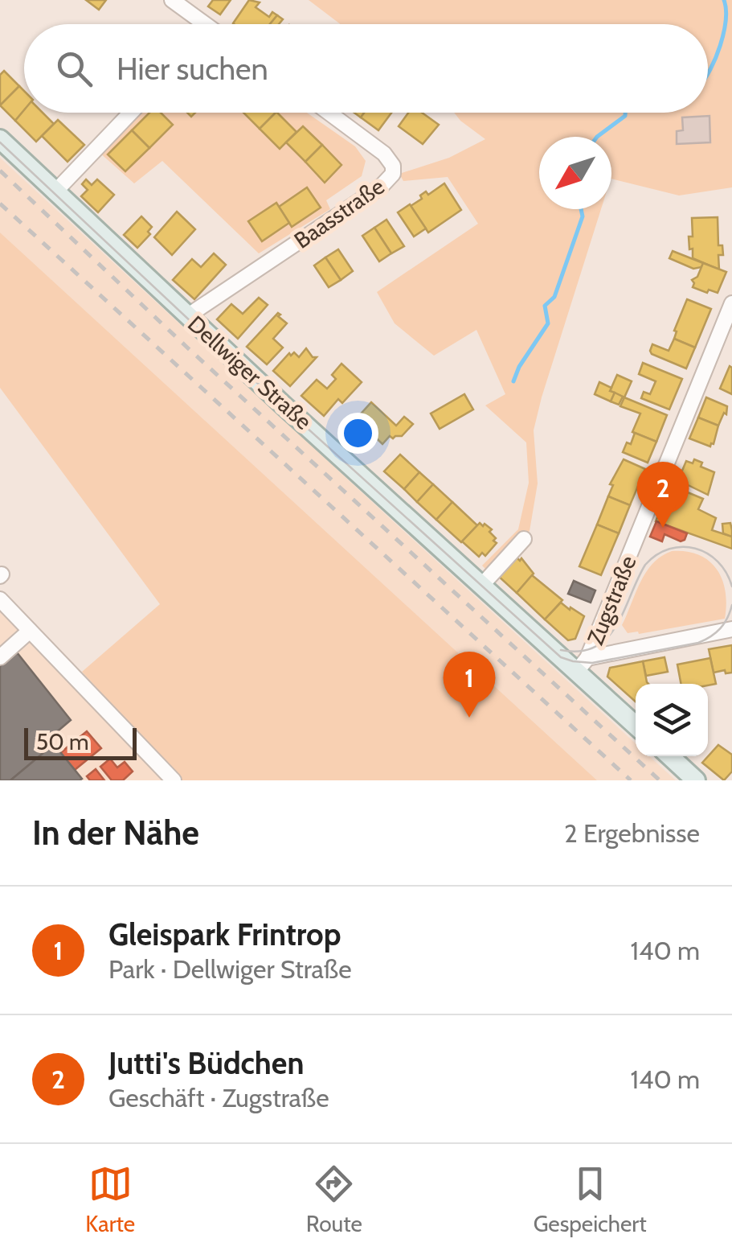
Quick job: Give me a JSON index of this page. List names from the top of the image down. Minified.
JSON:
{"streets":{"main road":["Dellwiger Straße"],"street":["Baasstraße","Zugstraße"]},"crossings":[["Baasstraße","Dellwiger Straße"],["Dellwiger Straße","Zugstraße"]],"scale_bar":"50 m","north":"bottom left","page":{"search":"Hier suchen","pins":["2","1"],"scale":"50 m","heading":["In der Nähe","2 Ergebnisse"],"list":[{"mark":"1","name":"Gleispark Frintrop","note":"Park · Dellwiger Straße","value":"140 m"},{"mark":"2","name":"Jutti's Büdchen","note":"Geschäft · Zugstraße","value":"140 m"}],"nav":["Karte","Route","Gespeichert"]}}
